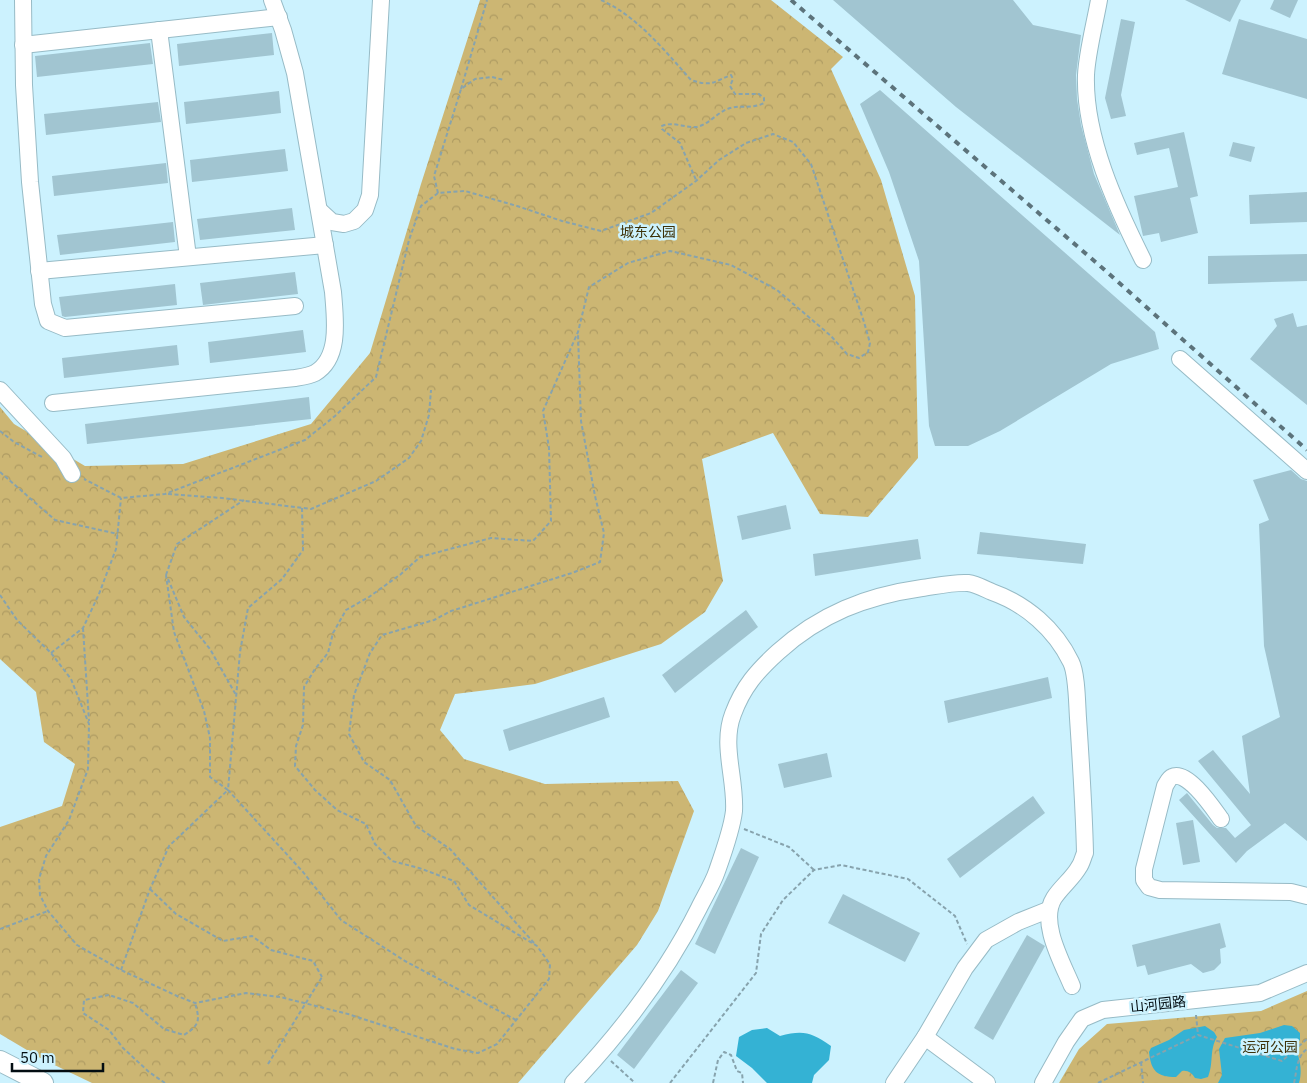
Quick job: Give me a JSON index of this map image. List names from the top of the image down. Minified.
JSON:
{"streets":{"street":["山河园路"]},"parks":["城东公园","运河公园"],"scale_bar":"50 m"}
